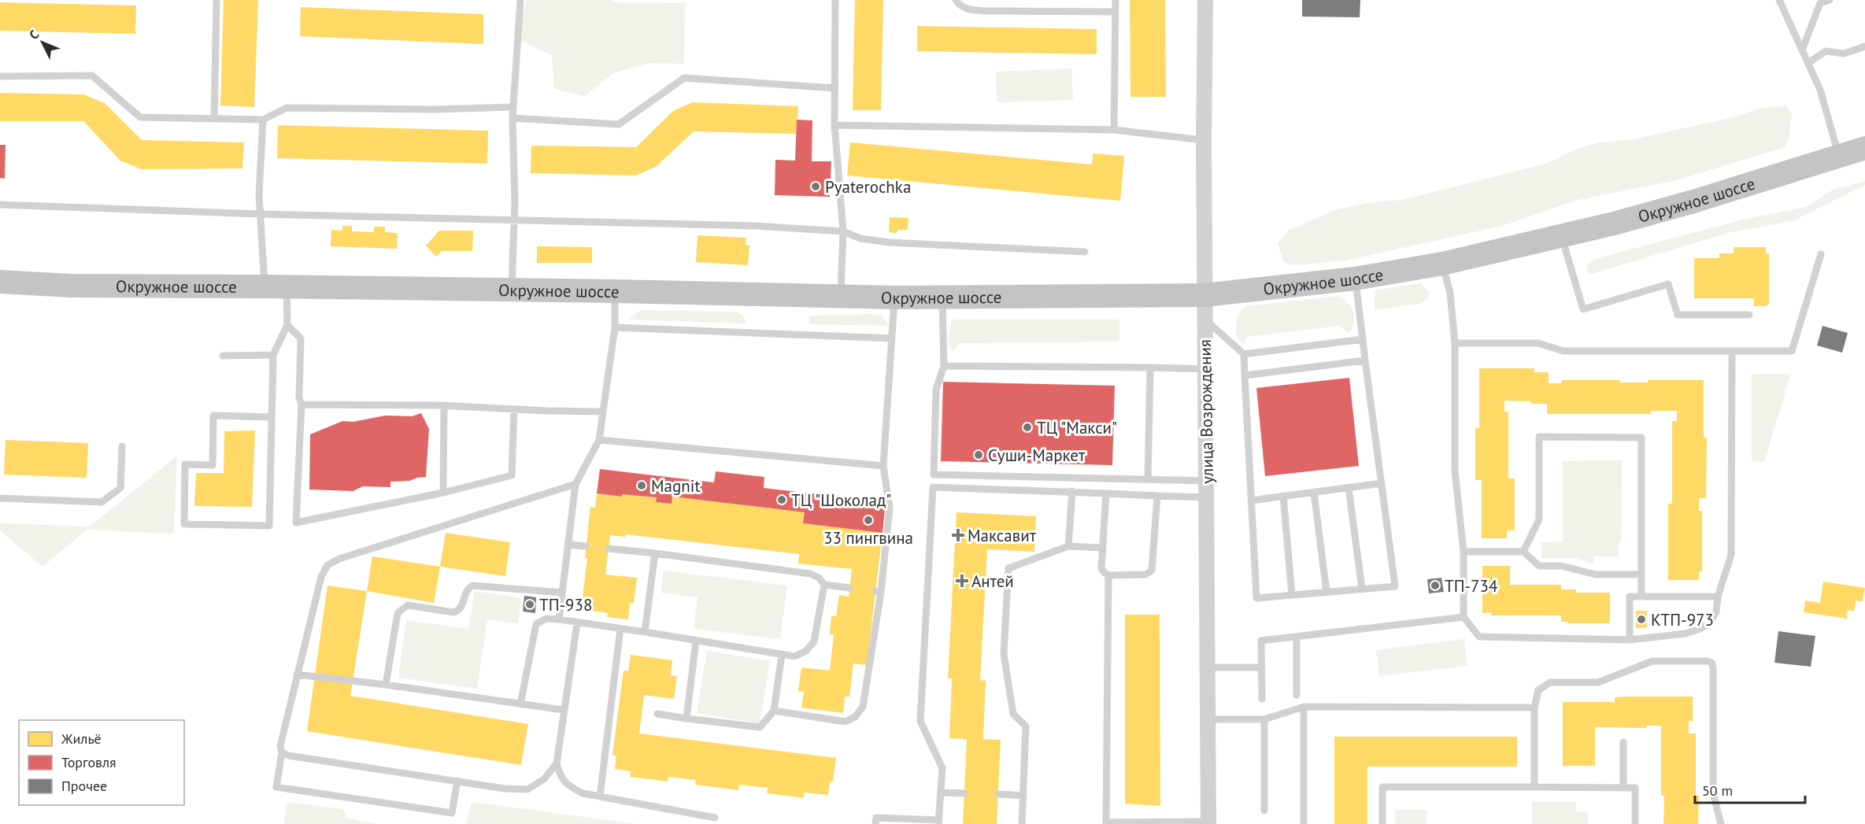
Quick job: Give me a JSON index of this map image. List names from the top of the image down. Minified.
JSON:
{"streets":{"main road":["Окружное шоссе"],"street":["улица Возрождения"]},"crossings":[["Окружное шоссе","улица Возрождения"]],"places":{"other":["Pyaterochka","ТЦ \"Макси\"","Суши-Маркет","Magnit","ТЦ \"Шоколад\"","33 пингвина","ТП-734","ТП-938","КТП-973"],"health":["Максавит","Антей"]},"legend":["Жильё","Торговля","Прочее"],"scale_bar":"50 m","north":"top left"}
